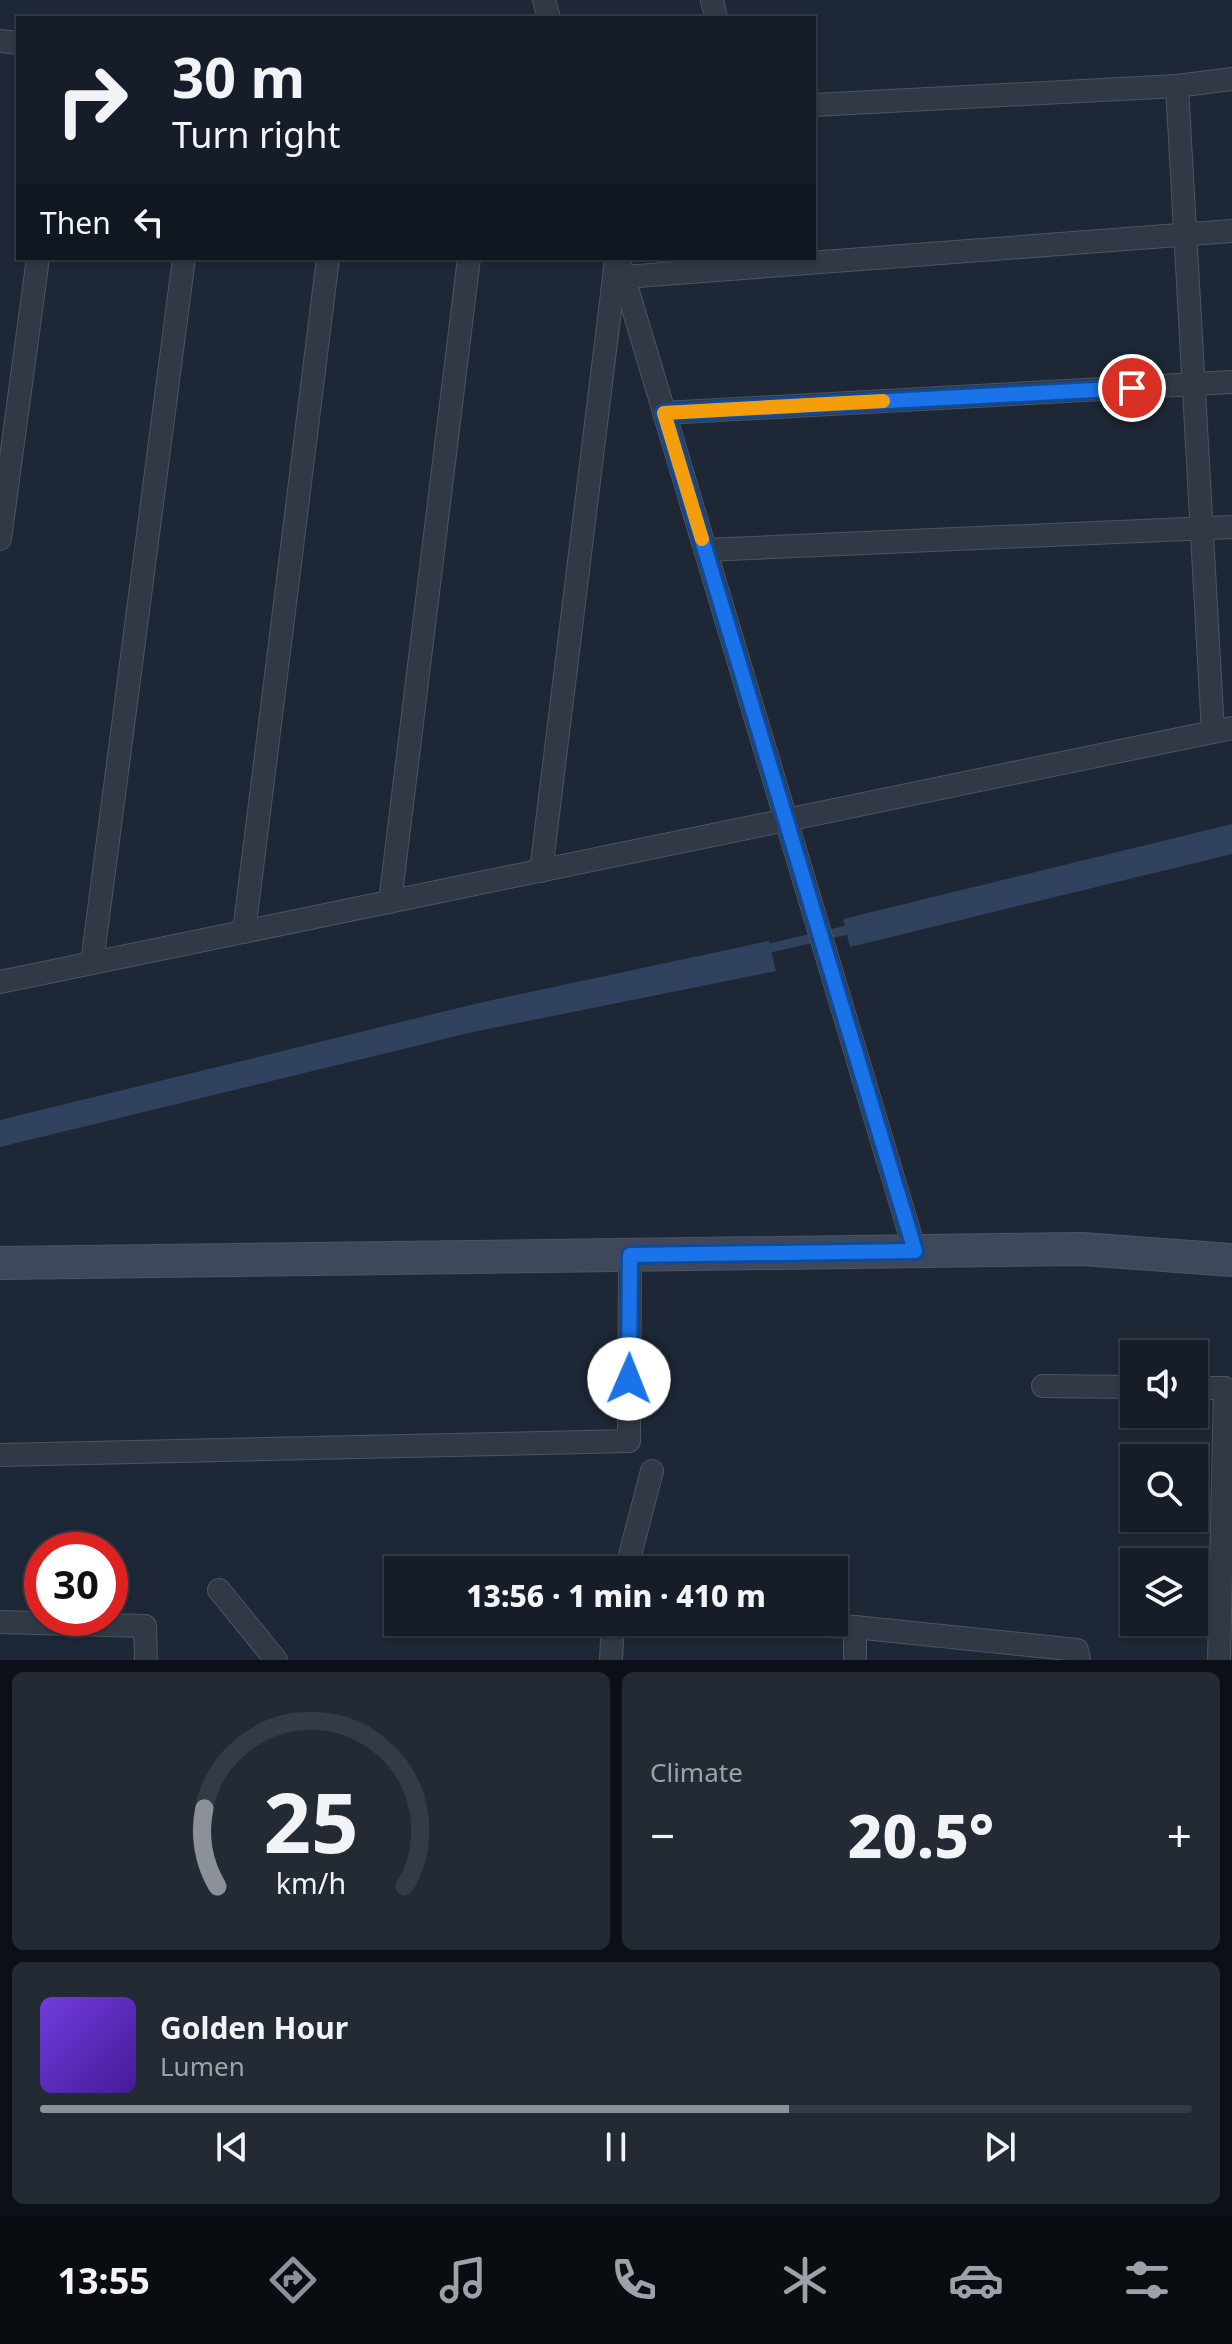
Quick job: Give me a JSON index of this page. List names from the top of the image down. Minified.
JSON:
{"page":{"turn":["30 m","Turn right"],"then":"Then","limit":"30","trip":"13:56 · 1 min · 410 m","tile":"Climate","heat":["−","20.5°","+"],"song":["Golden Hour","Lumen"],"tabs":"13:55","gauge":["25","km/h"]}}
